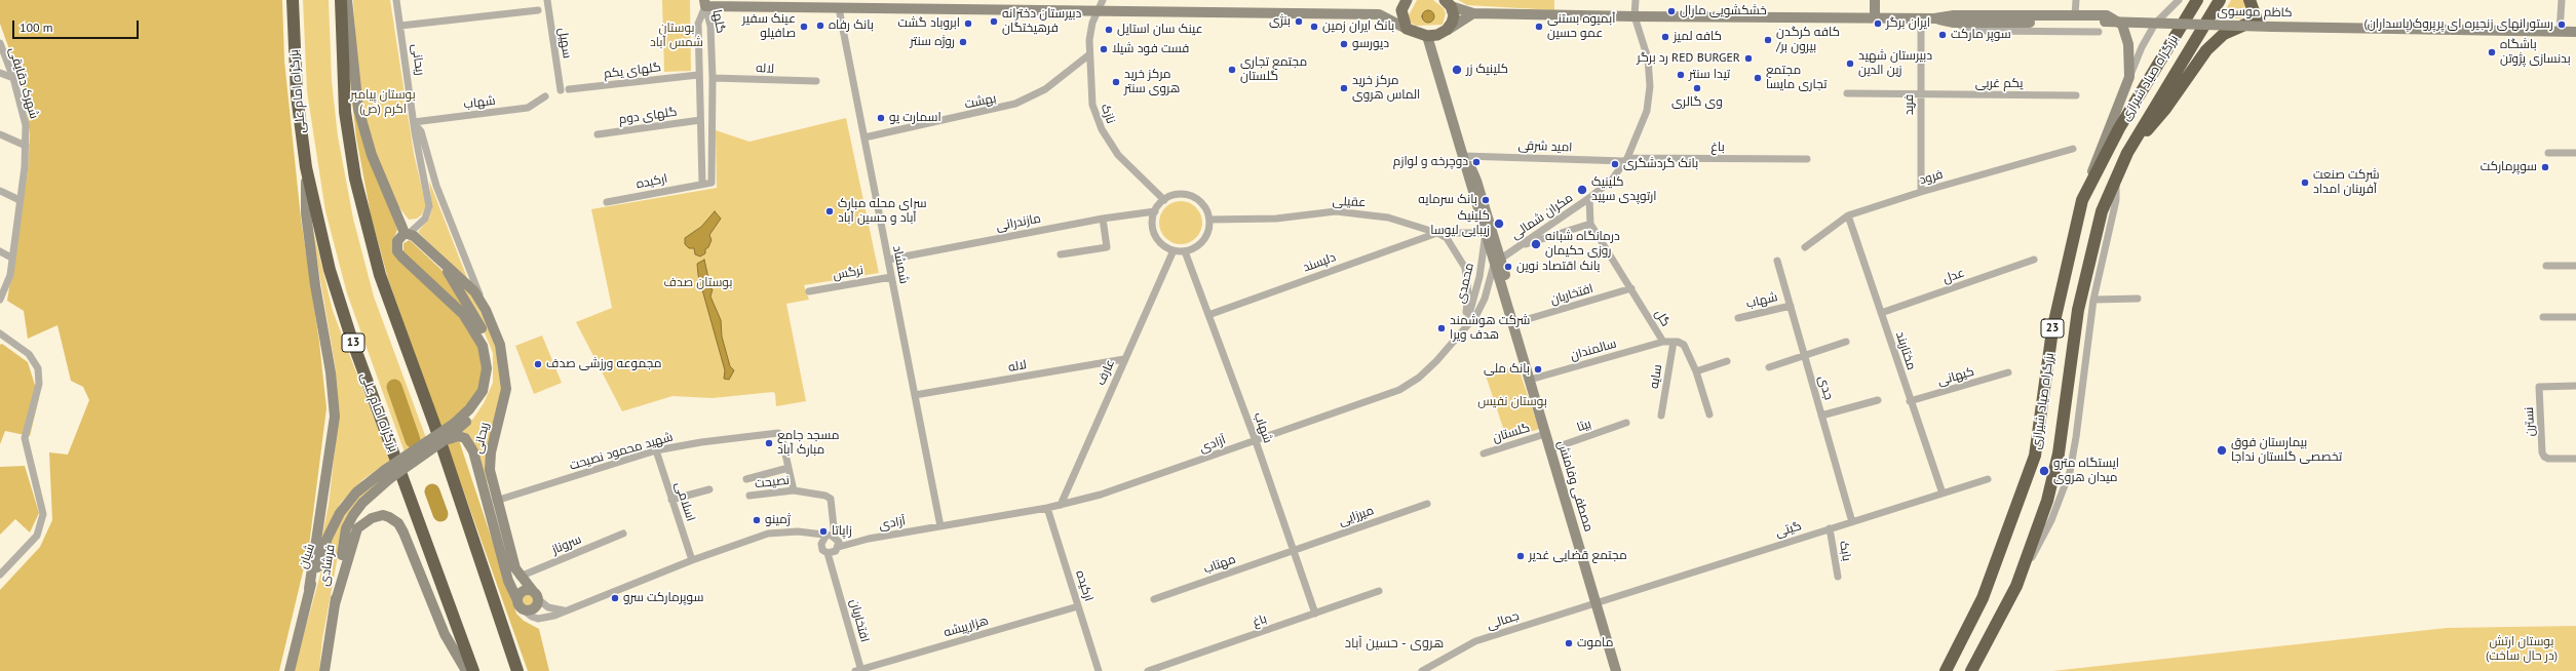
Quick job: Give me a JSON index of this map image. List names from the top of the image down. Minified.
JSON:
{"streets":{"highway":["بزرگراه صیاد شیرازی","بزرگراه امام علی","23","13"],"main road":["کاظم موسوی","ریحانی","مصطفی وفامنش","شیان","فرشادی"],"street":["گلها","سهیل","لاله","گلهای یکم","شهرک دقایقی","یکم غربی","بهشت","شهاب","فرید","نازک","گلهای دوم","امید شرقی","باغ","فرود","ارکیده","عقیلی","مکران شمالی","مازندرانی","دلپسند","شمشاد","نرگس","عدل","محمدی","افتخاریان","گل","سالمندان","مختاربند","عارف","سایه","کیهانی","جدی","نسترن","بیتا","گلستان","آزادی","شهید محمود نصیحت","نصیحت","اسلامی","میرزایی","گیتی","سروناز","بابک","مهتاب","جمالی","هزارپیشه"]},"crossings":[["کاظم موسوی","فرید"],["کاظم موسوی","مکران شمالی"],["گلها","لاله"],["گلها","گلهای یکم"],["گلها","گلهای دوم"],["گلها","ارکیده"],["ریحانی","شهاب"],["ریحانی","شهید محمود نصیحت"],["ریحانی","سروناز"],["ریحانی","شیان"],["ریحانی","فرشادی"],["لاله","شمشاد"],["لاله","عارف"],["یکم غربی","فرید"],["بهشت","نازک"],["بهشت","شمشاد"],["شهاب","نازک"],["شهاب","باغ"],["شهاب","عقیلی"],["شهاب","مازندرانی"],["شهاب","دلپسند"],["شهاب","عارف"],["شهاب","جدی"],["شهاب","آزادی"],["شهاب","میرزایی"],["شهاب","مهتاب"],["فرید","فرود"],["نازک","عقیلی"],["نازک","مازندرانی"],["نازک","عارف"],["امید شرقی","باغ"],["امید شرقی","مکران شمالی"],["امید شرقی","مصطفی وفامنش"],["باغ","مکران شمالی"],["فرود","مختاربند"],["ارکیده","آزادی"],["ارکیده","هزارپیشه"],["عقیلی","مازندرانی"],["عقیلی","دلپسند"],["عقیلی","محمدی"],["عقیلی","عارف"],["عقیلی","مصطفی وفامنش"],["مکران شمالی","آزادی"],["مکران شمالی","مصطفی وفامنش"],["مازندرانی","شمشاد"],["مازندرانی","عارف"],["دلپسند","محمدی"],["شمشاد","نرگس"],["شمشاد","آزادی"],["عدل","مختاربند"],["محمدی","آزادی"],["محمدی","مصطفی وفامنش"],["افتخاریان","گل"],["افتخاریان","آزادی"],["افتخاریان","مصطفی وفامنش"],["افتخاریان","هزارپیشه"],["گل","سالمندان"],["گل","سایه"],["سالمندان","مصطفی وفامنش"],["مختاربند","کیهانی"],["مختاربند","گیتی"],["عارف","آزادی"],["جدی","گیتی"],["بیتا","مصطفی وفامنش"],["گلستان","مصطفی وفامنش"],["آزادی","نصیحت"],["آزادی","مصطفی وفامنش"],["شهید محمود نصیحت","اسلامی"],["مصطفی وفامنش","گیتی"],["مصطفی وفامنش","جمالی"],["میرزایی","مهتاب"],["گیتی","بابک"],["گیتی","جمالی"],["شیان","فرشادی"]],"districts":["هروی - حسین آباد"],"parks":["بوستان شمس آباد","بوستان پیامبر اکرم (ص)","بوستان صدف","بوستان نفیس","بوستان ارتش (در حال ساخت)"],"places":["خشکشویی مارال","دبیرستان دخترانه فرهیختگان","بنژی","ابروباد گشت","ایران برگر","رستورانهای زنجیره ای پرپروک(پاسداران)","بانک رفاه","عینک سفیر صافیلو","بانک ایران زمین","آبمیوه بستنی عمو حسین","عینک سان استایل","سوپر مارکت","کافه لمیز","کافه کرگدن /بیرون بر","روژه سنتر","دیورسو","فست فود شیلا","باشگاه بدنسازی پژوتن","رد برگر RED BURGER","دبیرستان شهید زین الدین","مجتمع تجاری گلستان","کلینیک زر","تیدا سنتر","مجتمع تجاری مايسا","مرکز خرید هروی سنتر","مرکز خرید الماس هروی","وی گالری","اسمارت یو","دوچرخه و لوازم","بانک گردشگری","سوپرمارکت","شرکت صنعت آفرینان امداد","کلینیک ارتوپدی سپید","بانک سرمایه","سرای محله مبارک آباد و حسین آباد","کلینیک زیبایی لیوسا","درمانگاه شبانه روزی حکیمان","بانک اقتصاد نوین","شرکت هوشمند هدف ویرا","مجموعه ورزشی صدف","بانک ملی","مسجد جامع مبارک آباد","بیمارستان فوق تخصصی گلستان نداجا","ایستگاه مترو میدان هروی","ژمینو","زاپاتا","مجتمع قضایی غدیر","سوپرمارکت سرو","ماموت"],"scale_bar":"100 m"}
